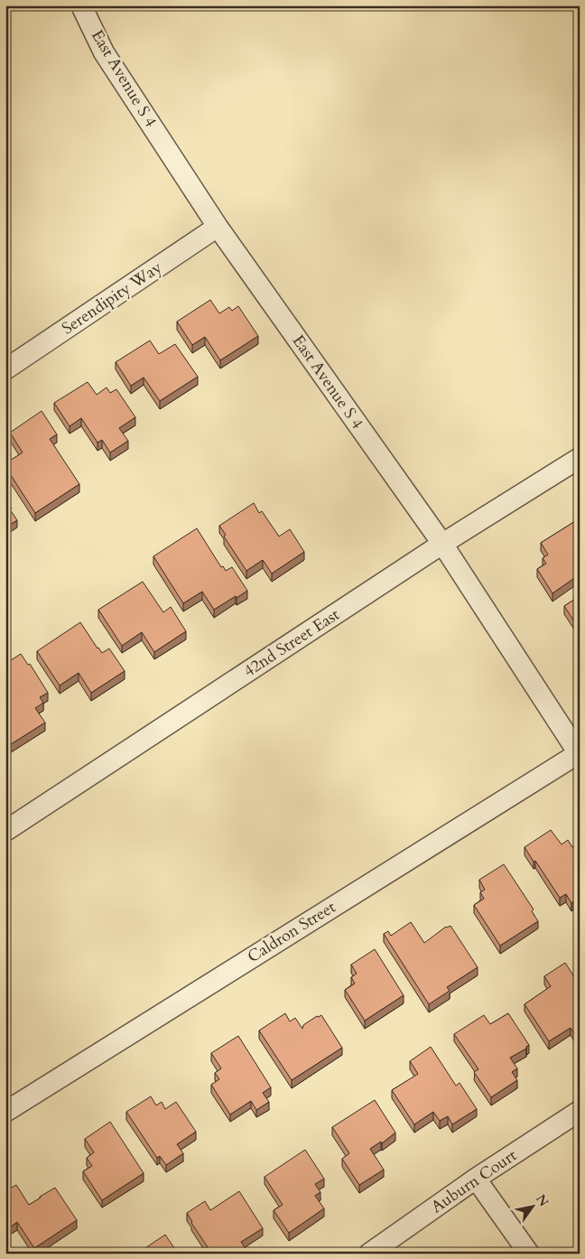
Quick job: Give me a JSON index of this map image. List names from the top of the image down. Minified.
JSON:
{"streets":{"street":["East Avenue S 4","Serendipity Way","42nd Street East","Caldron Street","Auburn Court"]},"crossings":[["East Avenue S 4","Serendipity Way"],["East Avenue S 4","42nd Street East"],["East Avenue S 4","Caldron Street"]],"north":"top right"}
